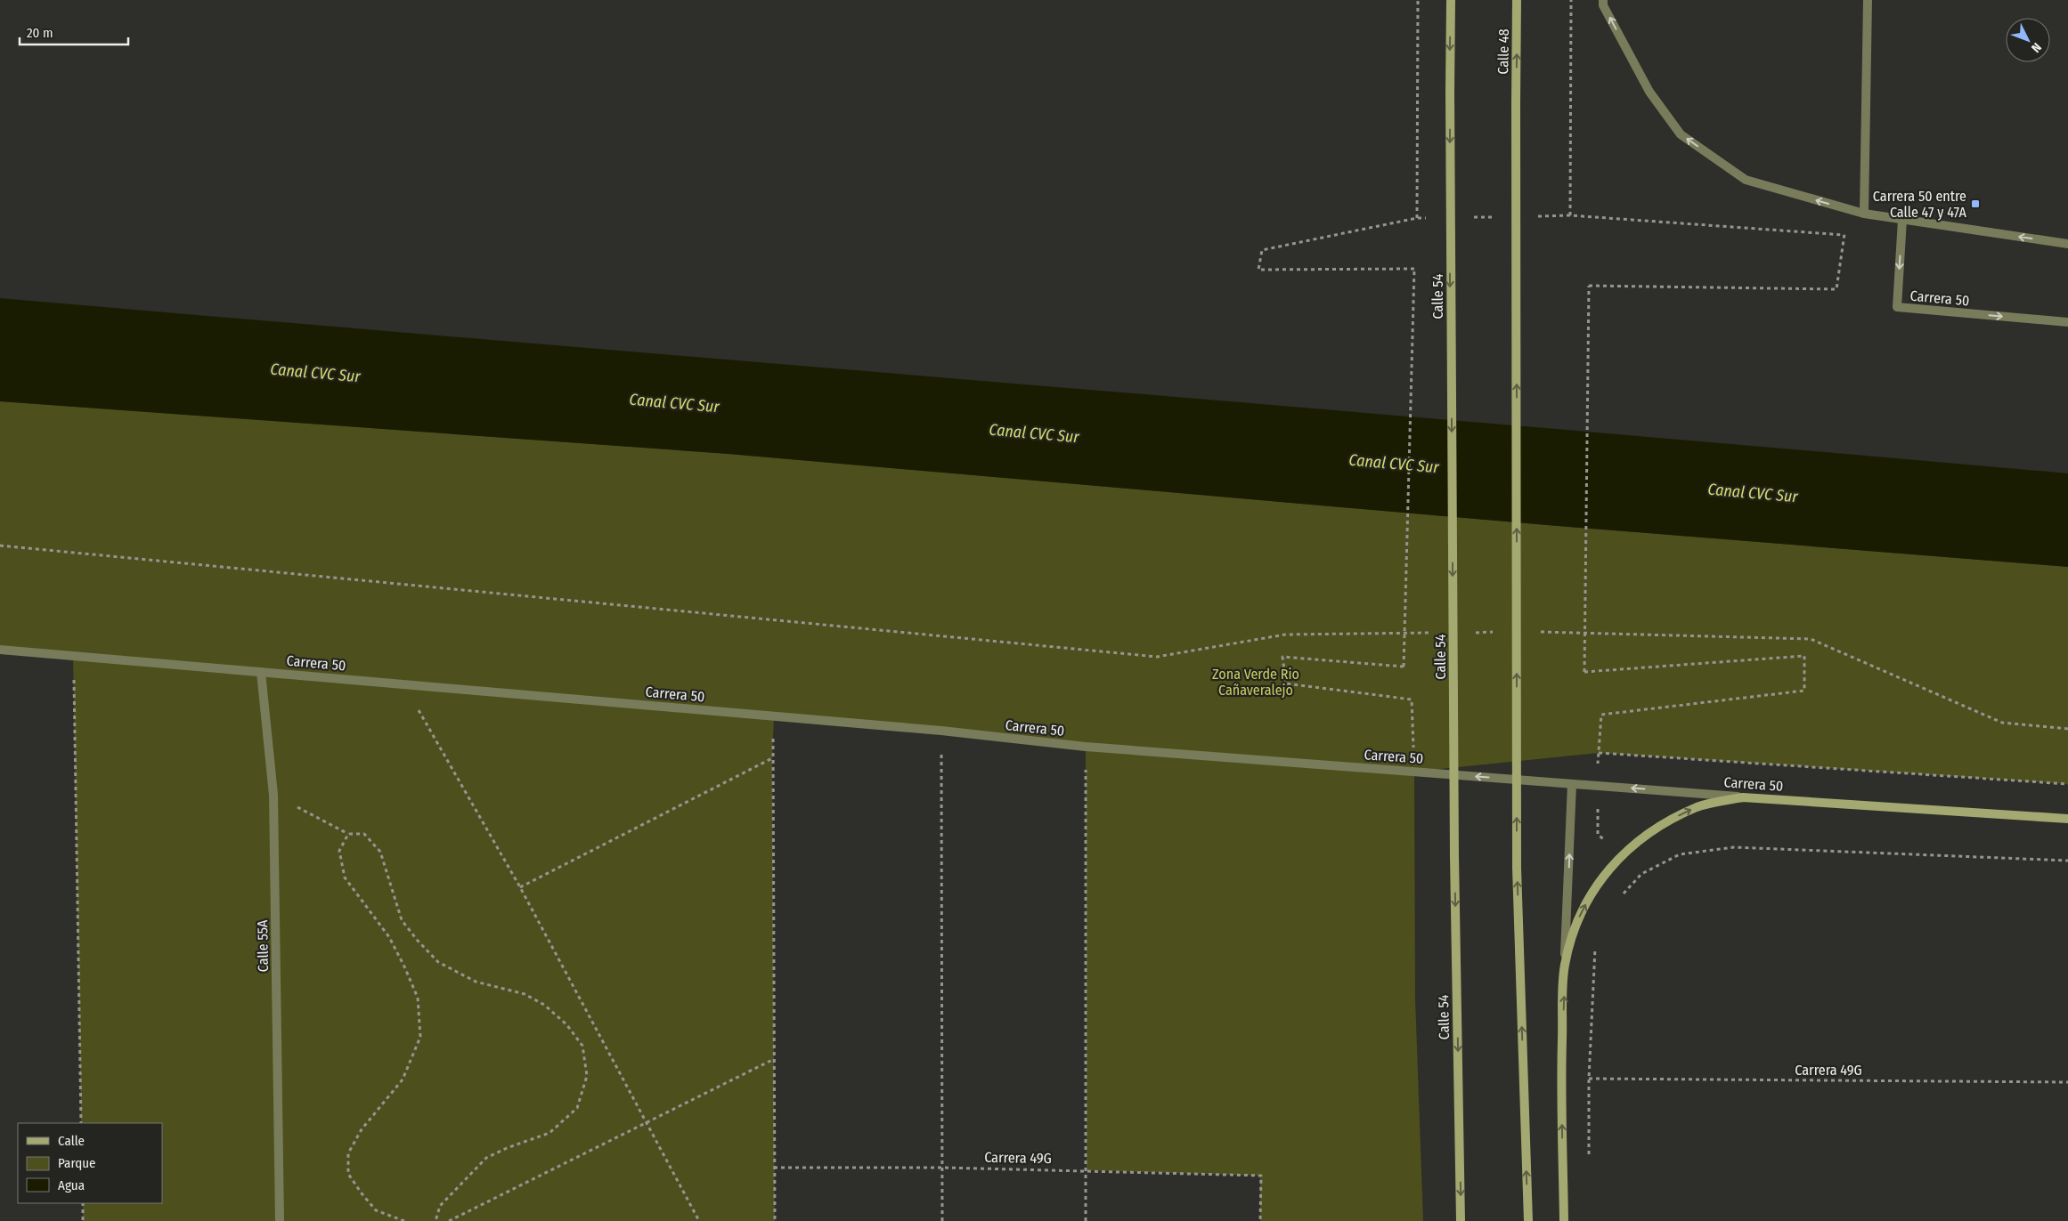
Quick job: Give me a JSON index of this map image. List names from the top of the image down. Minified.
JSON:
{"streets":{"main road":["Calle 48","Calle 54","Carrera 50"],"street":["Calle 55A"],"path":["Carrera 49G"]},"crossings":[["Carrera 50","Calle 55A"]],"one_way":["Calle 48","Calle 54"],"water":["Canal CVC Sur"],"parks":["Zona Verde Rio Cañaveralejo"],"places":{"transit":["Carrera 50 entre Calle 47 y 47A"]},"legend":["Calle","Parque","Agua"],"scale_bar":"20 m","north":"bottom right"}
